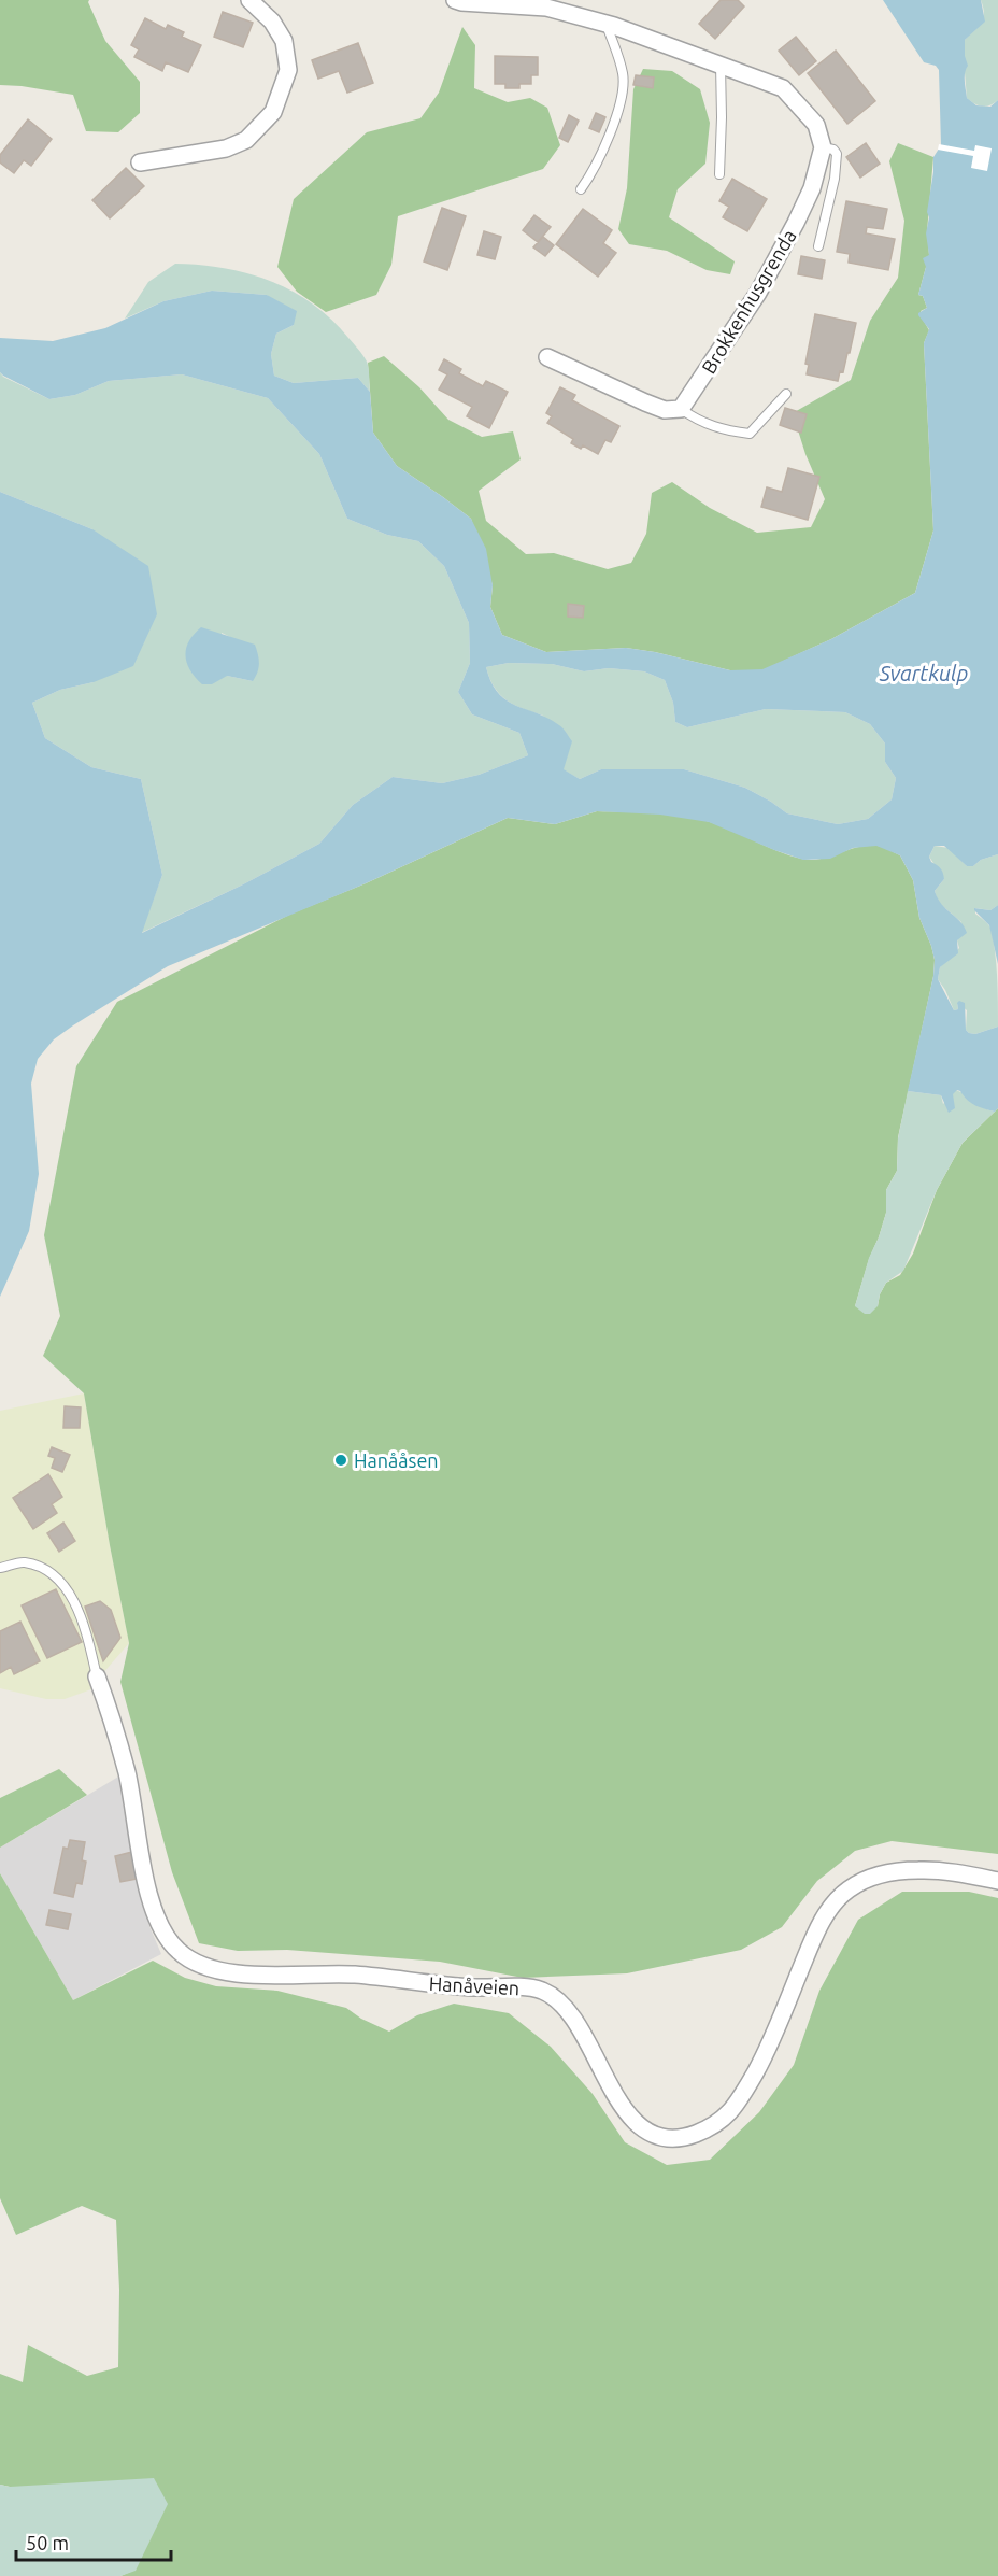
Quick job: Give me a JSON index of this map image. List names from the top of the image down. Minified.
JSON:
{"streets":{"street":["Brokkenhusgrenda","Hanåveien"]},"water":["Svartkulp"],"places":["Hanååsen"],"scale_bar":"50 m"}
